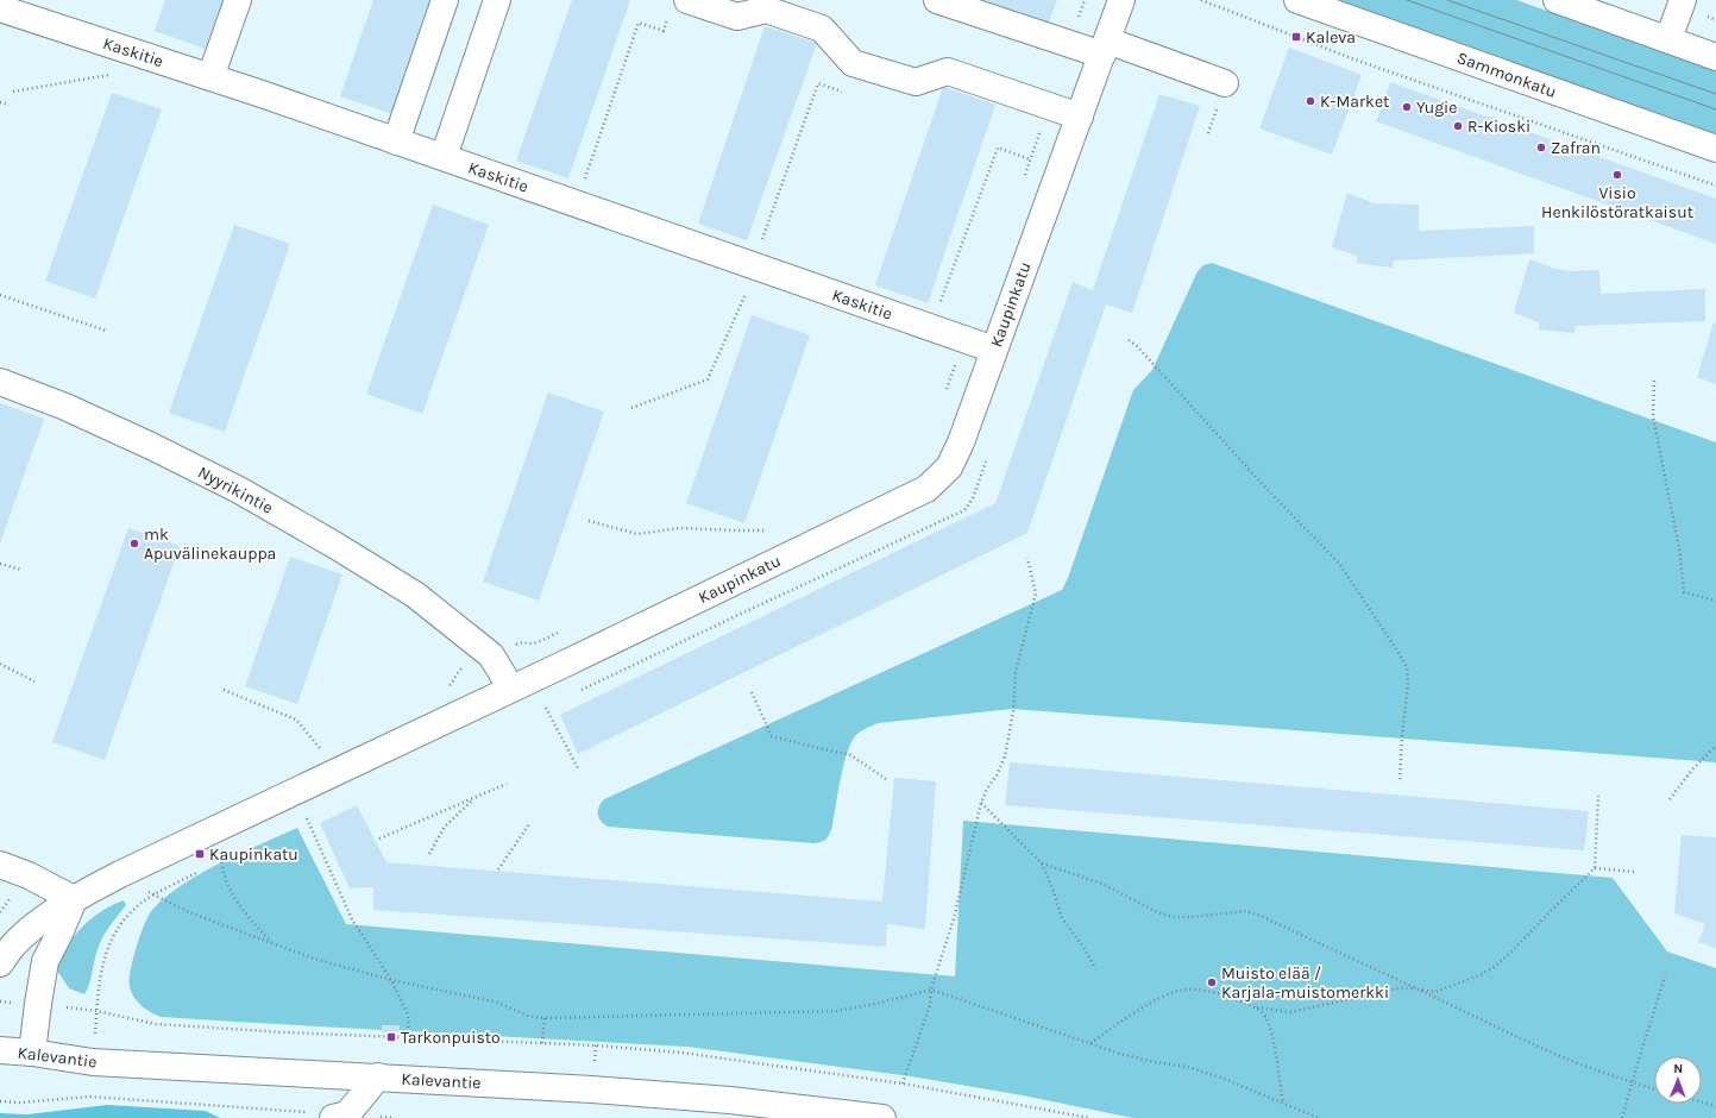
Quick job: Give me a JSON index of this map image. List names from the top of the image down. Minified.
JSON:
{"streets":{"street":["Kaskitie","Sammonkatu","Kaupinkatu","Nyyrikintie","Kalevantie"]},"crossings":[["Kaskitie","Kaupinkatu"],["Kaupinkatu","Nyyrikintie"]],"places":{"transit":["Kaleva","Kaupinkatu","Tarkonpuisto"],"other":["K-Market","Yugie","R-Kioski","Zafran","Visio Henkilöstöratkaisut","mk Apuvälinekauppa","Muisto elää / Karjala-muistomerkki"]},"north":"top"}
